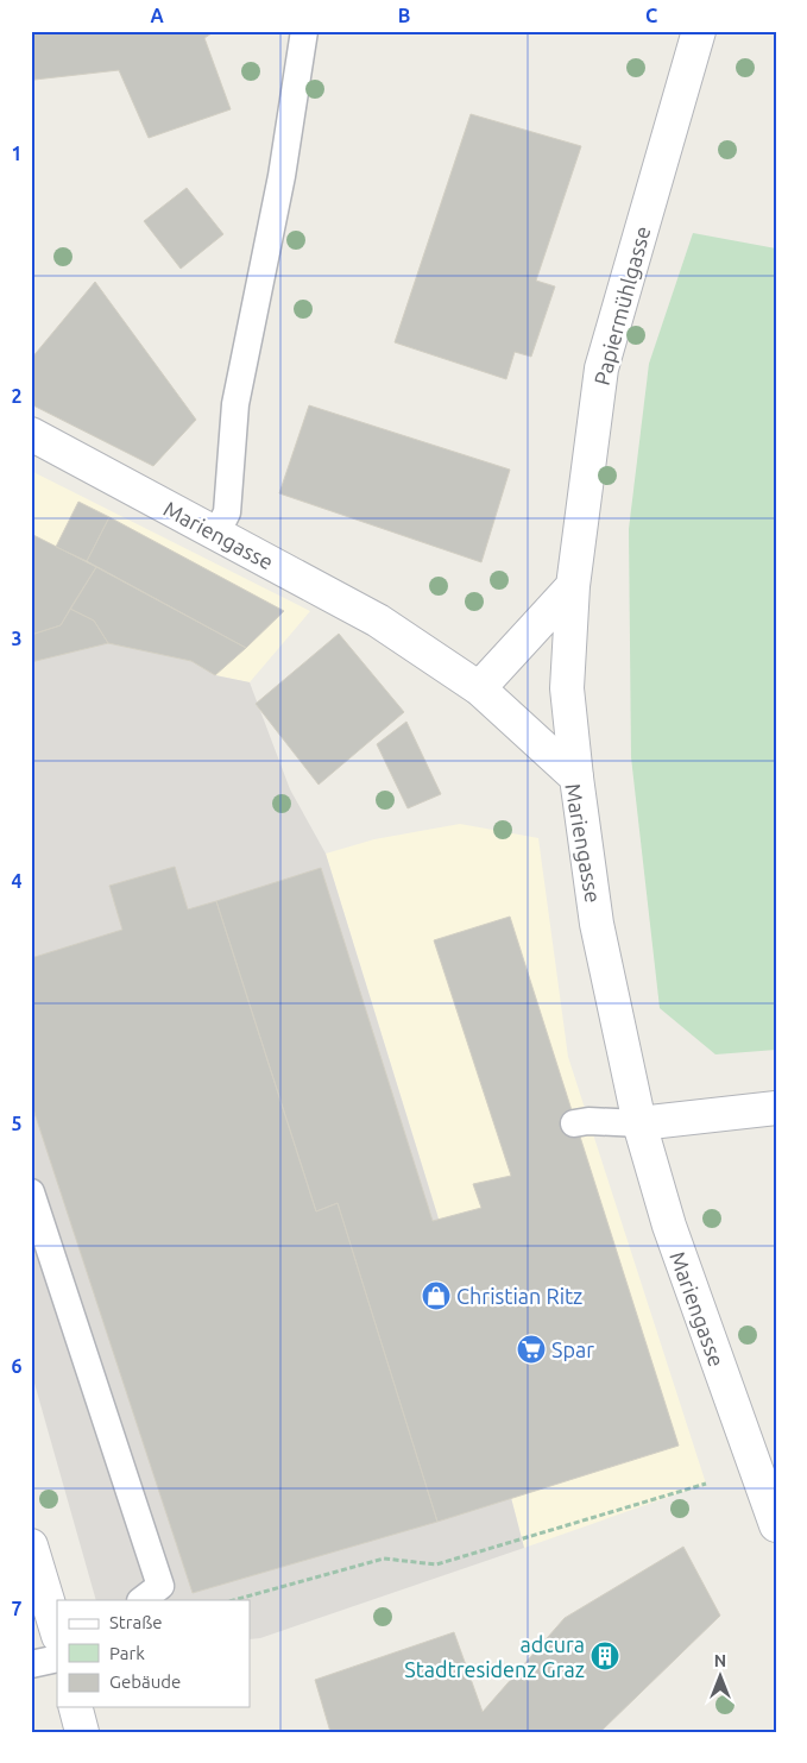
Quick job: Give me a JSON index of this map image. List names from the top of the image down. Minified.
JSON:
{"streets":{"street":["Papiermühlgasse","Mariengasse"]},"crossings":[["Papiermühlgasse","Mariengasse"]],"places":{"shop":["Christian Ritz"],"supermarket":["Spar"],"building":["adcura Stadtresidenz Graz"]},"legend":["Straße","Park","Gebäude"],"north":"top","grid":{"columns":["A","B","C"],"rows":["1","2","3","4","5","6","7"]}}
